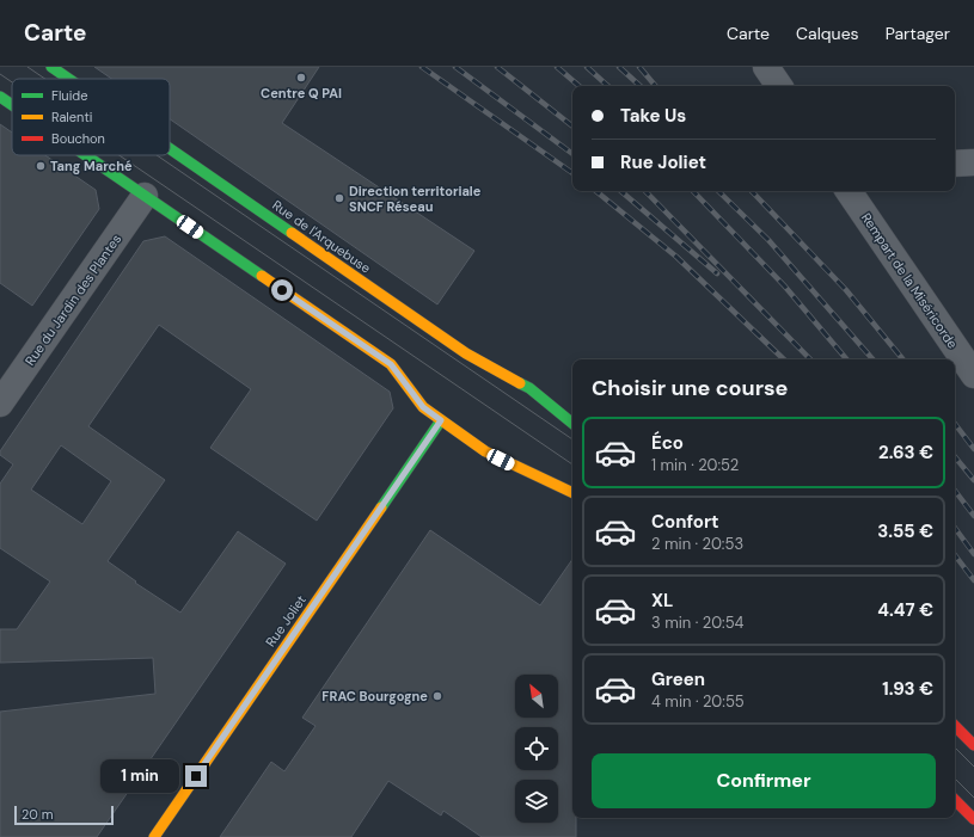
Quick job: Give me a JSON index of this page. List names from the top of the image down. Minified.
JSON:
{"streets":{"main road":["Rue de l'Arquebuse","Rue Joliet"],"street":["Rempart de la Miséricorde","Rue du Jardin des Plantes"]},"places":["Centre Q PAI","Tang Marché","Direction territoriale SNCF Réseau","FRAC Bourgogne"],"legend":["Fluide","Ralenti","Bouchon"],"scale_bar":"20 m","north":"top left","page":{"header":"Carte","nav":["Carte","Calques","Partager"],"banner":["Take Us","Rue Joliet"],"heading":"Choisir une course","list":[{"name":"Éco","note":"1 min · 20:52","value":"2.63 €"},{"name":"Confort","note":"2 min · 20:53","value":"3.55 €"},{"name":"XL","note":"3 min · 20:54","value":"4.47 €"},{"name":"Green","note":"4 min · 20:55","value":"1.93 €"}],"buttons":"Confirmer","bubble":"1 min","scale":"20 m"}}
